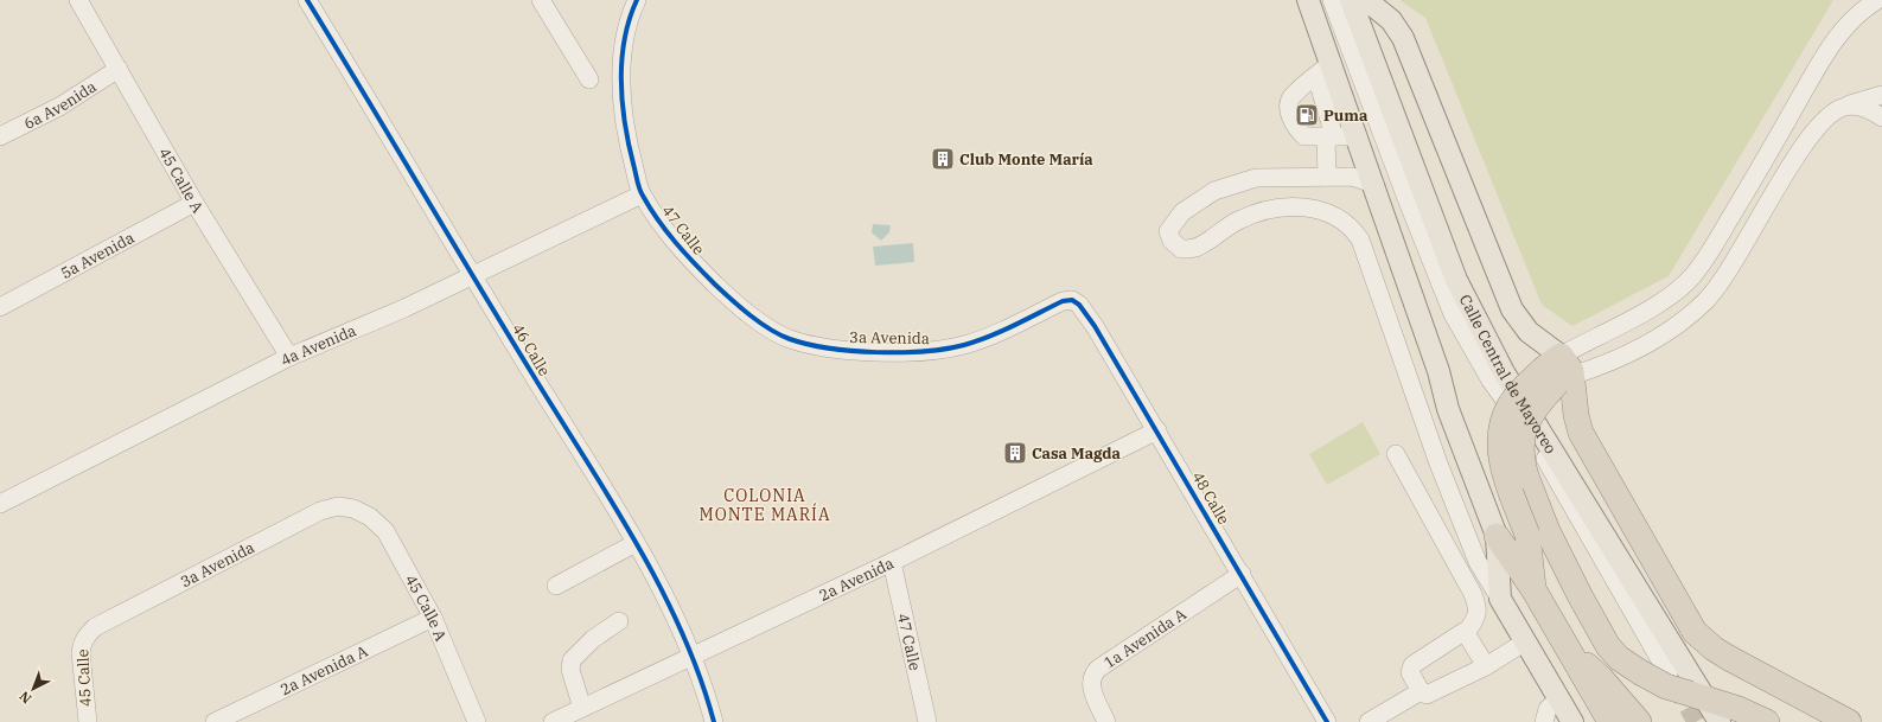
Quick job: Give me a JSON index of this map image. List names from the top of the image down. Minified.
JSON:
{"streets":{"main road":["Calle Central de Mayoreo"],"street":["6a Avenida","45 Calle A","47 Calle","5a Avenida","3a Avenida","4a Avenida","46 Calle","48 Calle","2a Avenida","1a Avenida A","2a Avenida A","45 Calle"]},"crossings":[["6a Avenida","45 Calle A"],["45 Calle A","5a Avenida"],["45 Calle A","3a Avenida"],["45 Calle A","4a Avenida"],["45 Calle A","2a Avenida A"],["47 Calle","3a Avenida"],["47 Calle","4a Avenida"],["47 Calle","2a Avenida"],["3a Avenida","48 Calle"],["3a Avenida","45 Calle"],["4a Avenida","46 Calle"],["46 Calle","2a Avenida"],["48 Calle","2a Avenida"],["48 Calle","1a Avenida A"]],"districts":["COLONIA MONTE MARÍA"],"places":{"fuel station":["Puma"],"building":["Club Monte María","Casa Magda"]},"north":"bottom left"}
